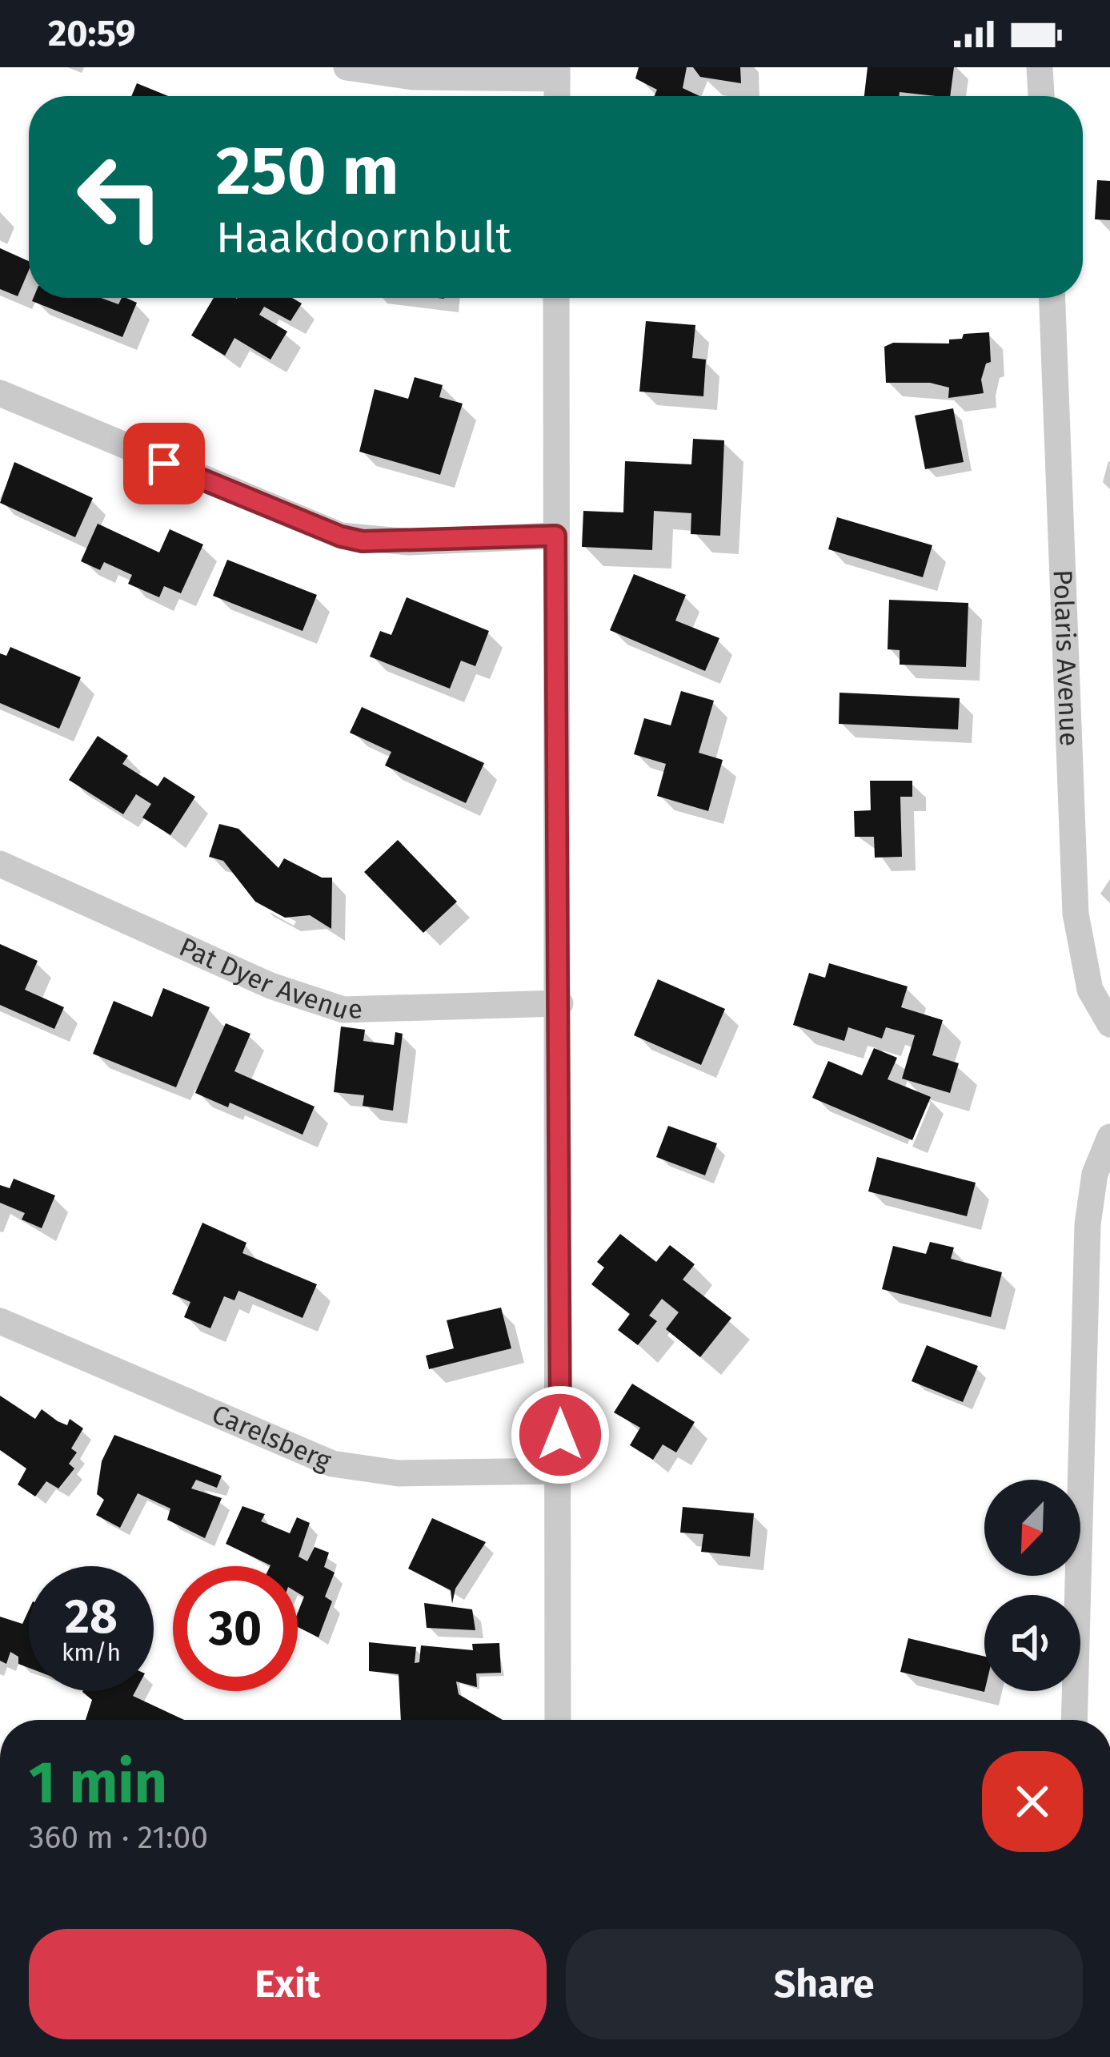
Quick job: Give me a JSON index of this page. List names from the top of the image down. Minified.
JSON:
{"streets":{"street":["Polaris Avenue","Pat Dyer Avenue","Carelsberg"]},"north":"bottom left","page":{"status":"20:59","turn":["250 m","Haakdoornbult"],"speed":"28 km/h","limit":"30","heading":["1 min","360 m · 21:00"],"buttons":["Exit","Share"]}}
